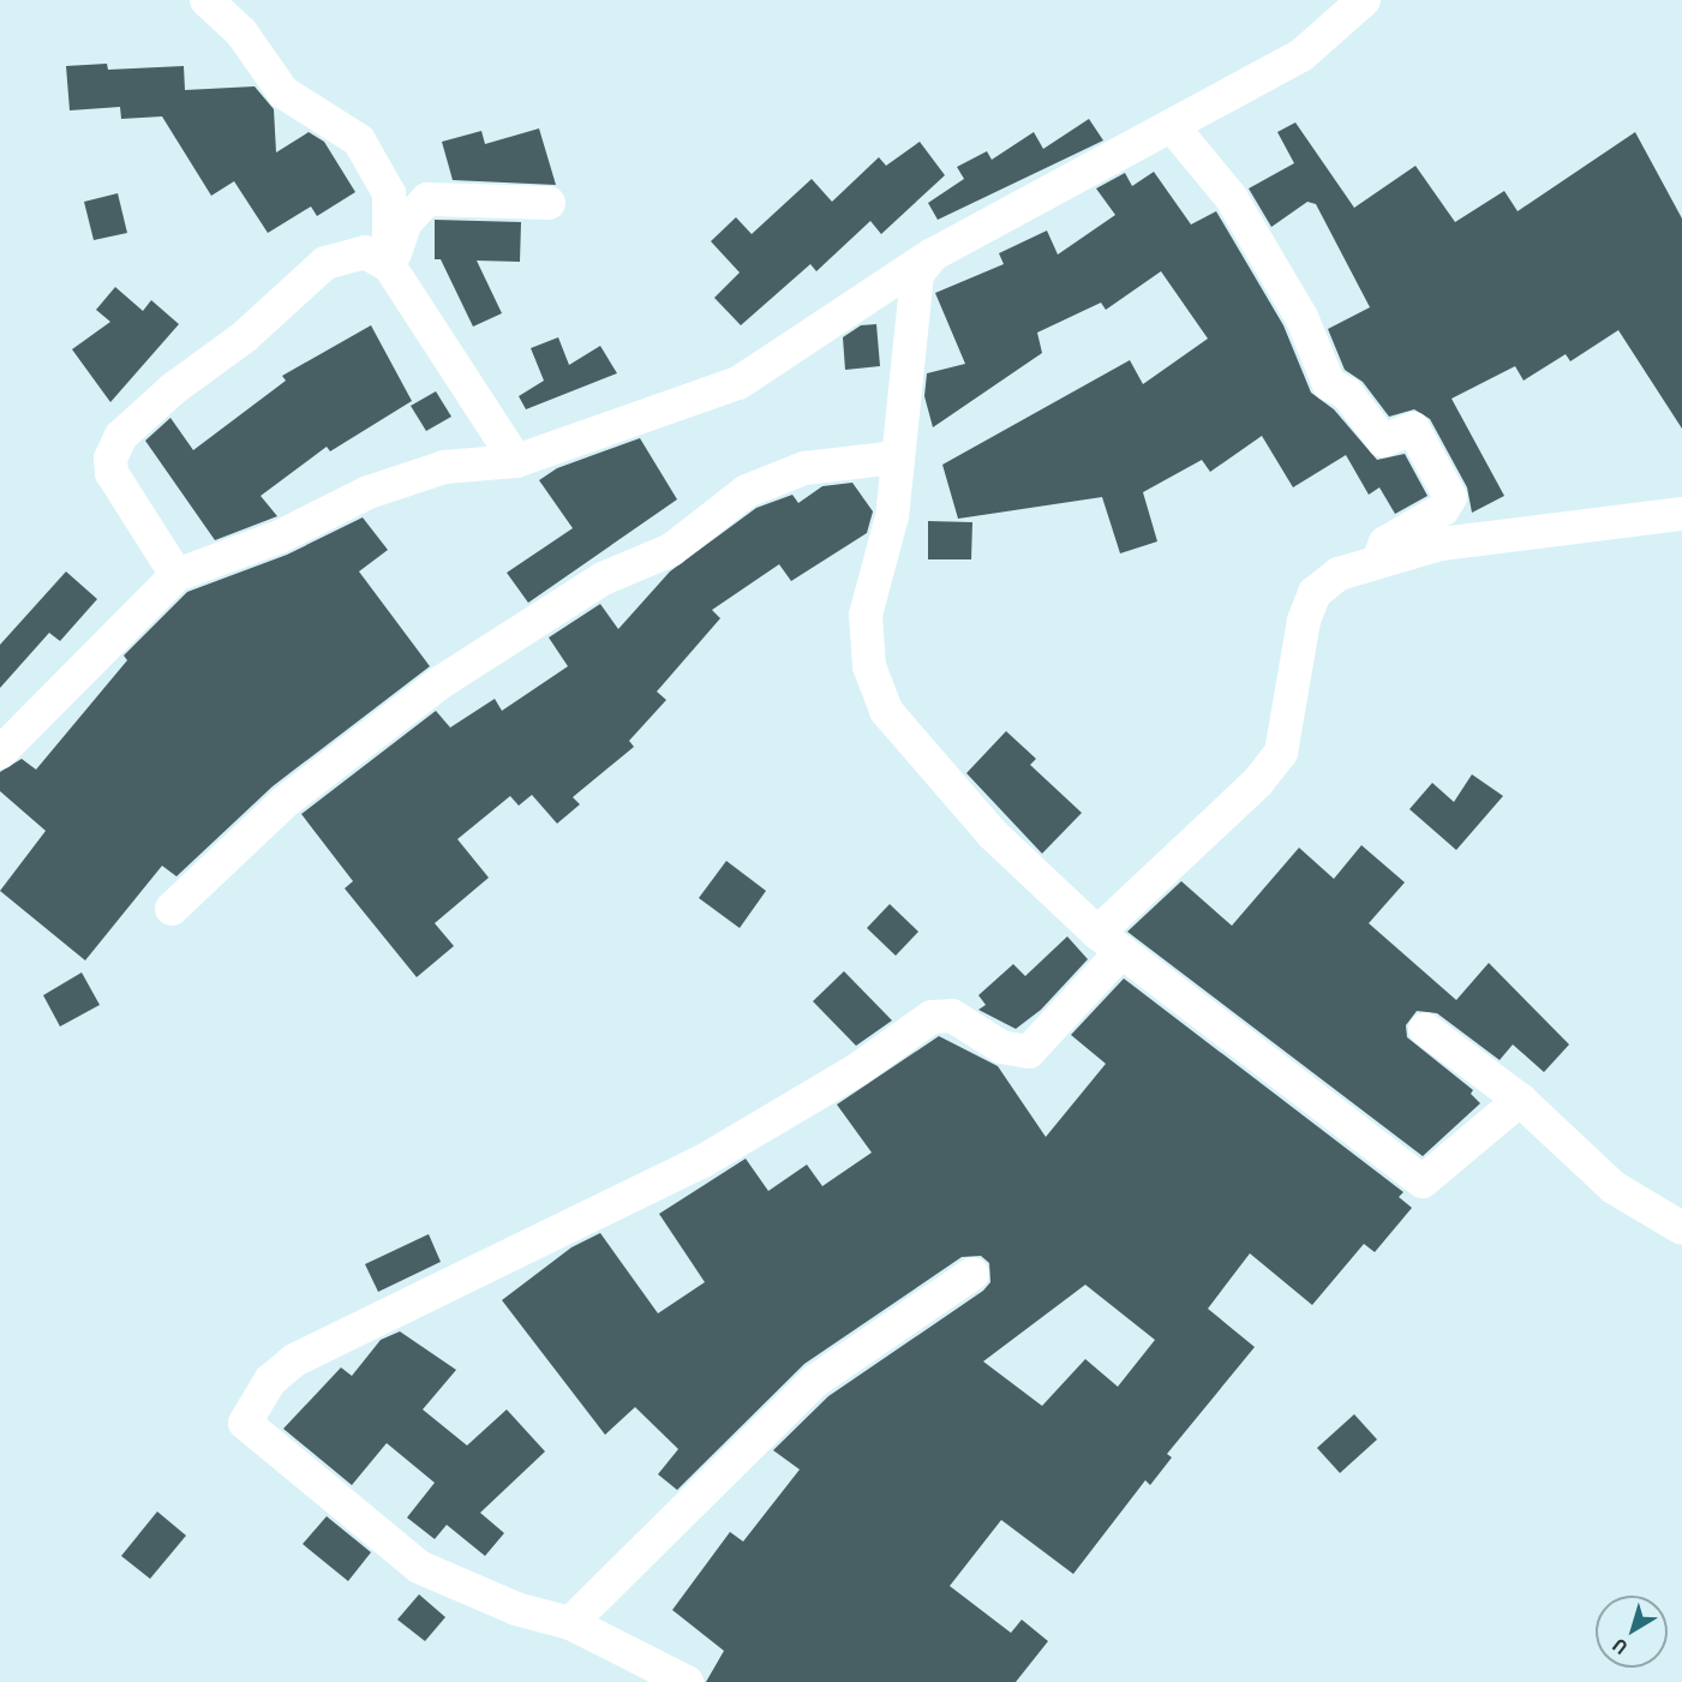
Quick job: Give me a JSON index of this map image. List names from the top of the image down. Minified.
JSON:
{"north":"bottom left"}
